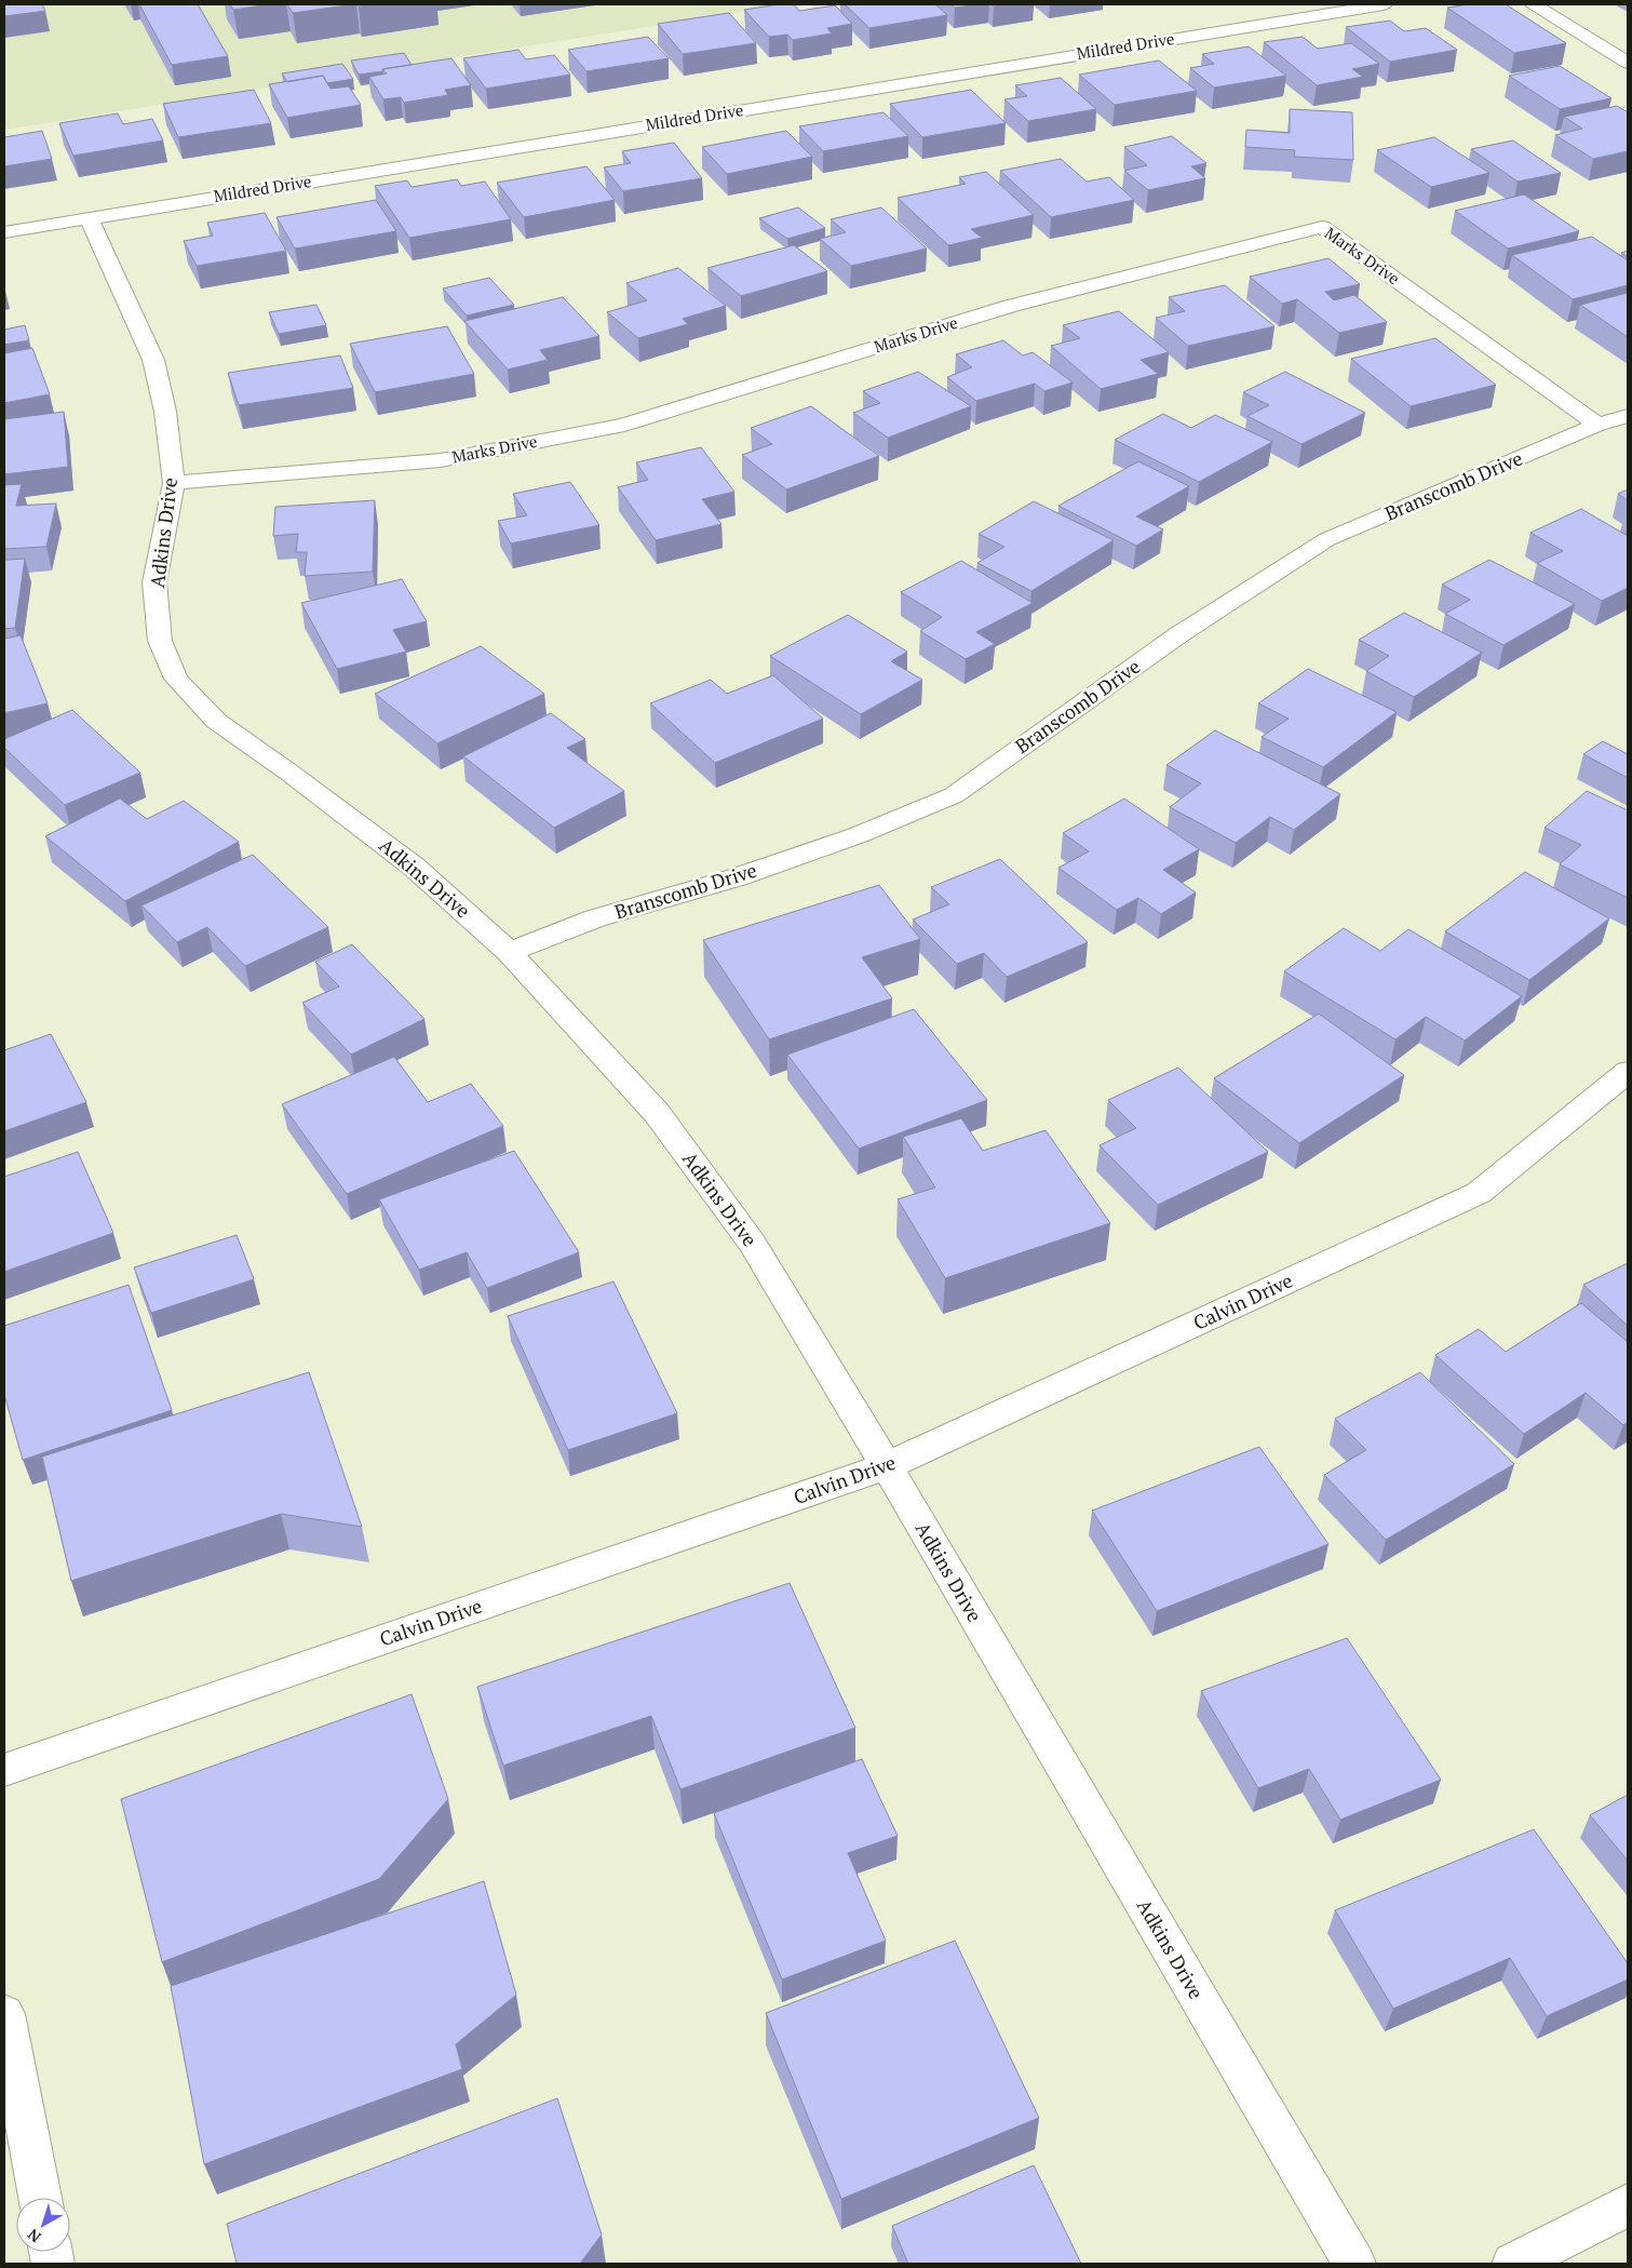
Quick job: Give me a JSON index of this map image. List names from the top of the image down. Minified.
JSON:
{"streets":{"street":["Mildred Drive","Marks Drive","Branscomb Drive","Adkins Drive","Calvin Drive"]},"crossings":[["Mildred Drive","Adkins Drive"],["Marks Drive","Branscomb Drive"],["Marks Drive","Adkins Drive"],["Branscomb Drive","Adkins Drive"],["Adkins Drive","Calvin Drive"]],"north":"bottom left"}
